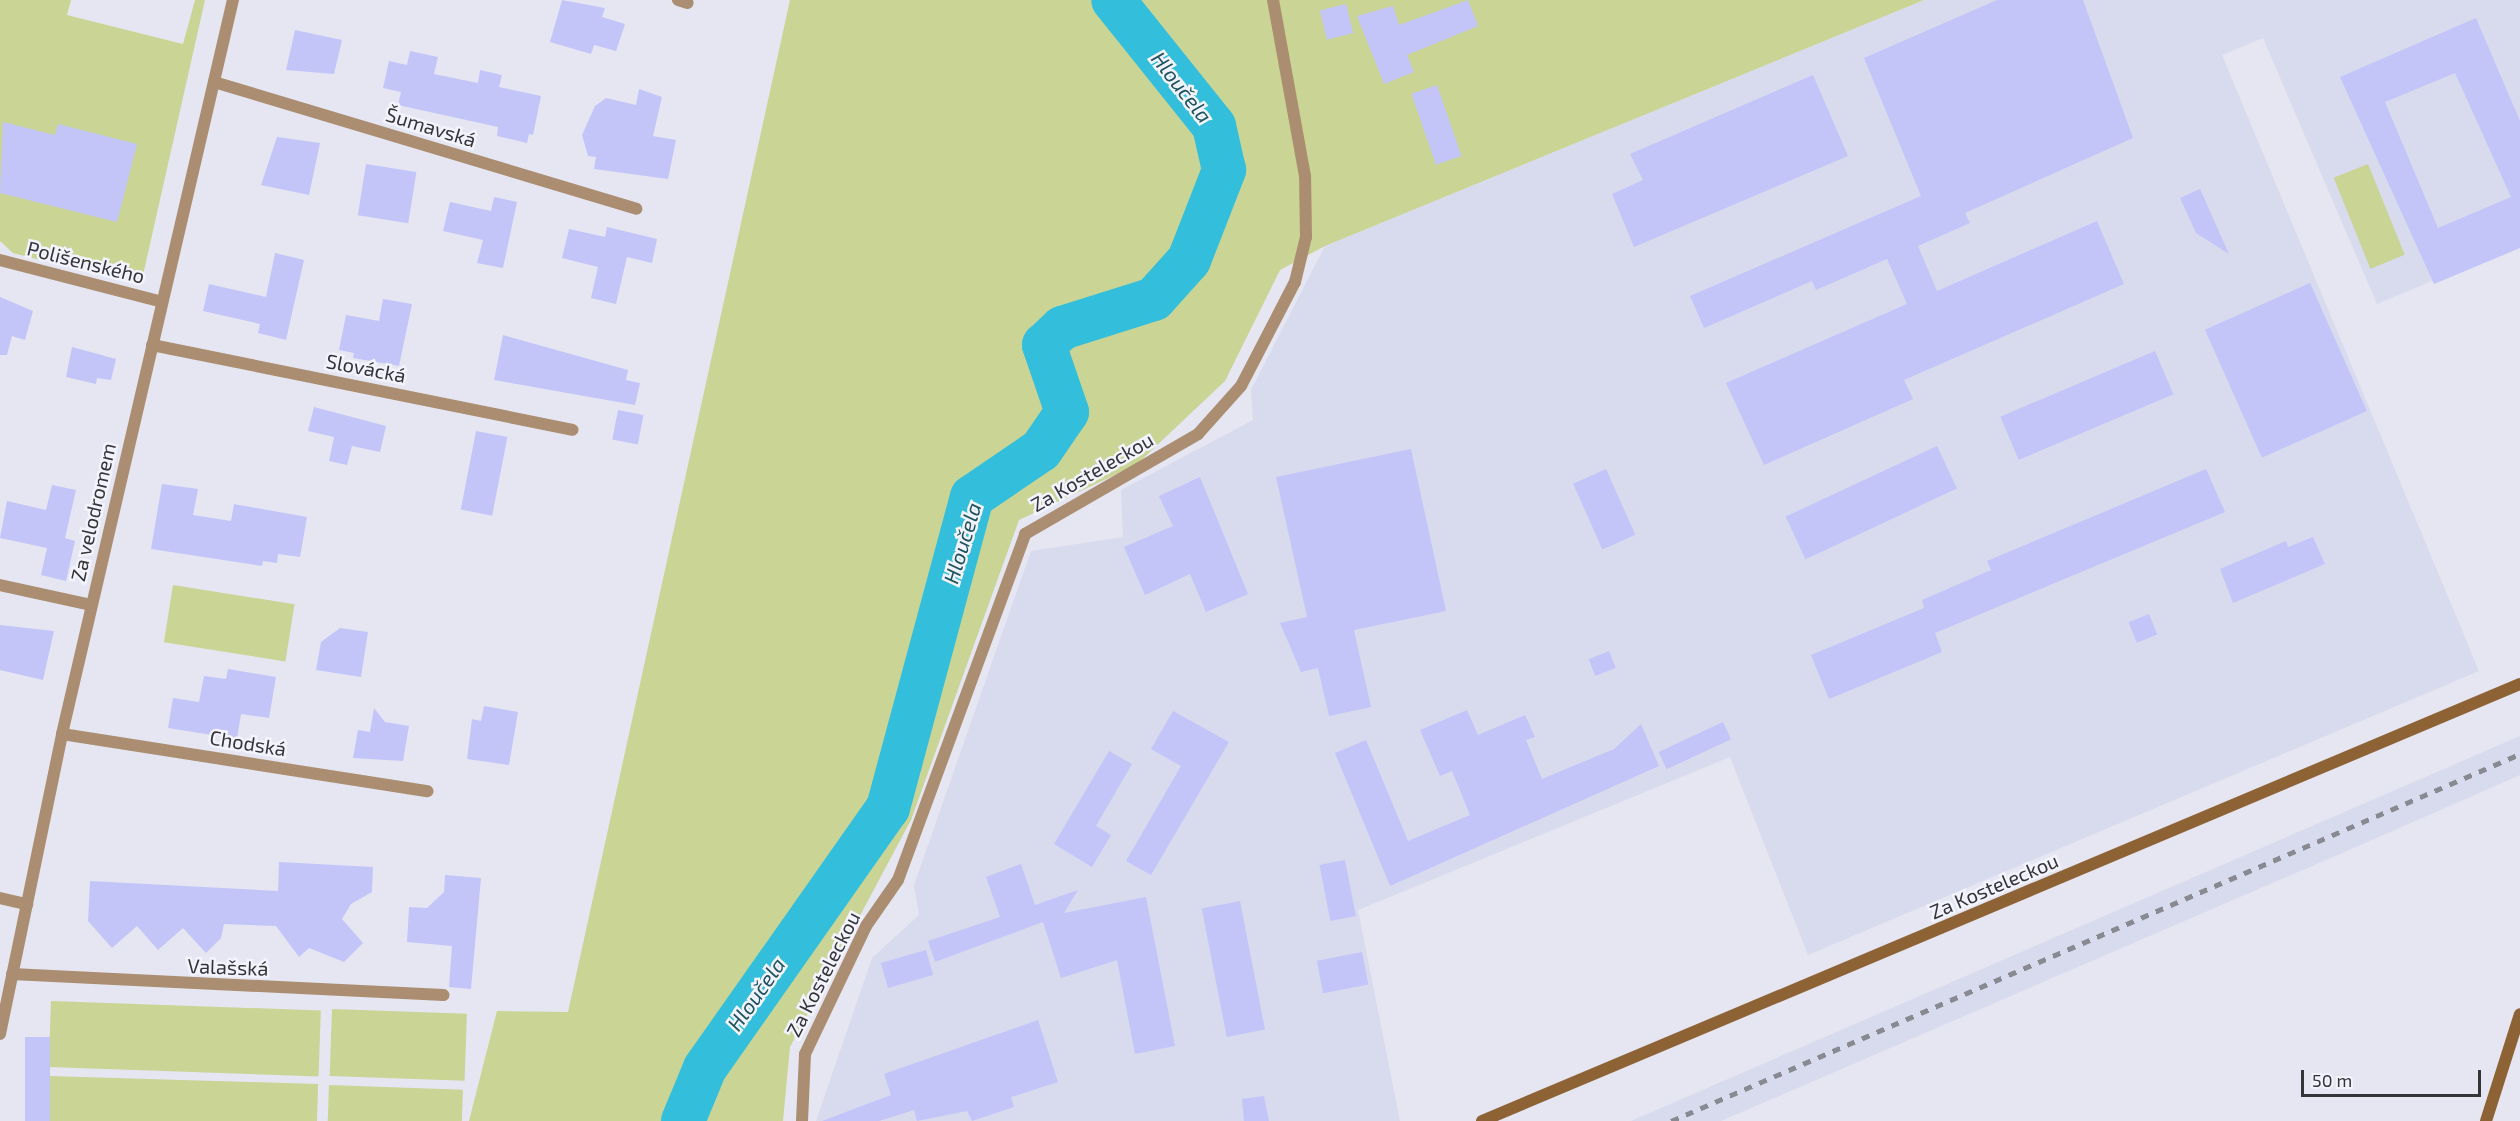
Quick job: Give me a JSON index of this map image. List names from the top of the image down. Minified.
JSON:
{"streets":{"street":["Šumavská","Polišenského","Slovácká","Za Kosteleckou","Za velodromem","Chodská","Valašská"]},"crossings":[["Šumavská","Za velodromem"],["Polišenského","Za velodromem"],["Slovácká","Za velodromem"],["Za velodromem","Chodská"],["Za velodromem","Valašská"]],"water":["Hloučela"],"scale_bar":"50 m"}
